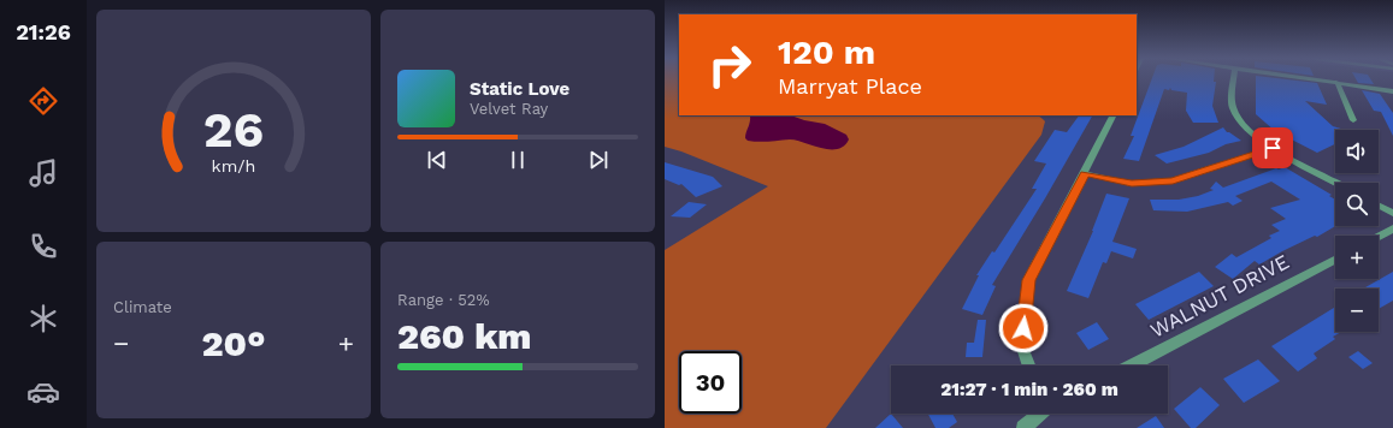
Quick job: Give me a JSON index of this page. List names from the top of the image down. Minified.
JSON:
{"streets":{"street":["WALNUT DRIVE"]},"page":{"tabs":"21:26","turn":["120 m","Marryat Place"],"song":["Static Love","Velvet Ray"],"map_buttons":["+","−"],"tile":["Climate",["Range · 52%","260 km"]],"heat":["−","20°","+"],"limit":"30","trip":"21:27 · 1 min · 260 m","gauge":["26","km/h"]}}
